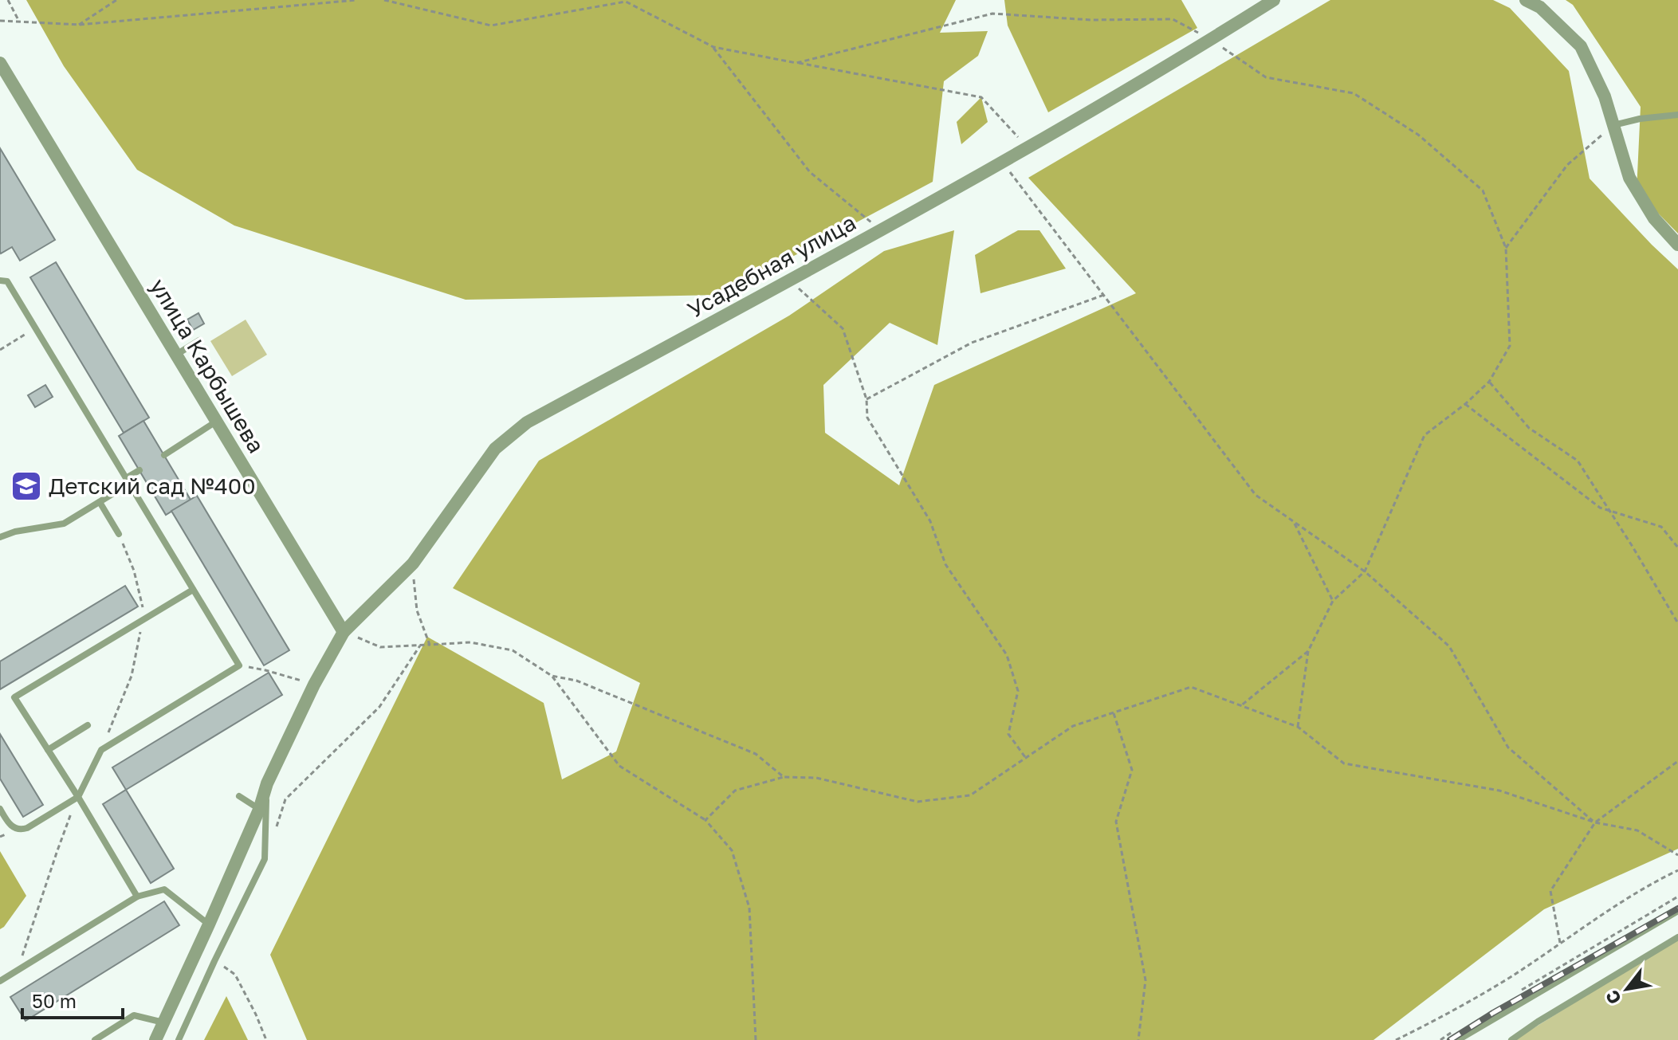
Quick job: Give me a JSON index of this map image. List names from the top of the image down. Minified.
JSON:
{"streets":{"street":["Усадебная улица","улица Карбышева"]},"crossings":[["Усадебная улица","улица Карбышева"]],"places":{"school or university":["Детский сад №400"]},"scale_bar":"50 m","north":"bottom left"}
